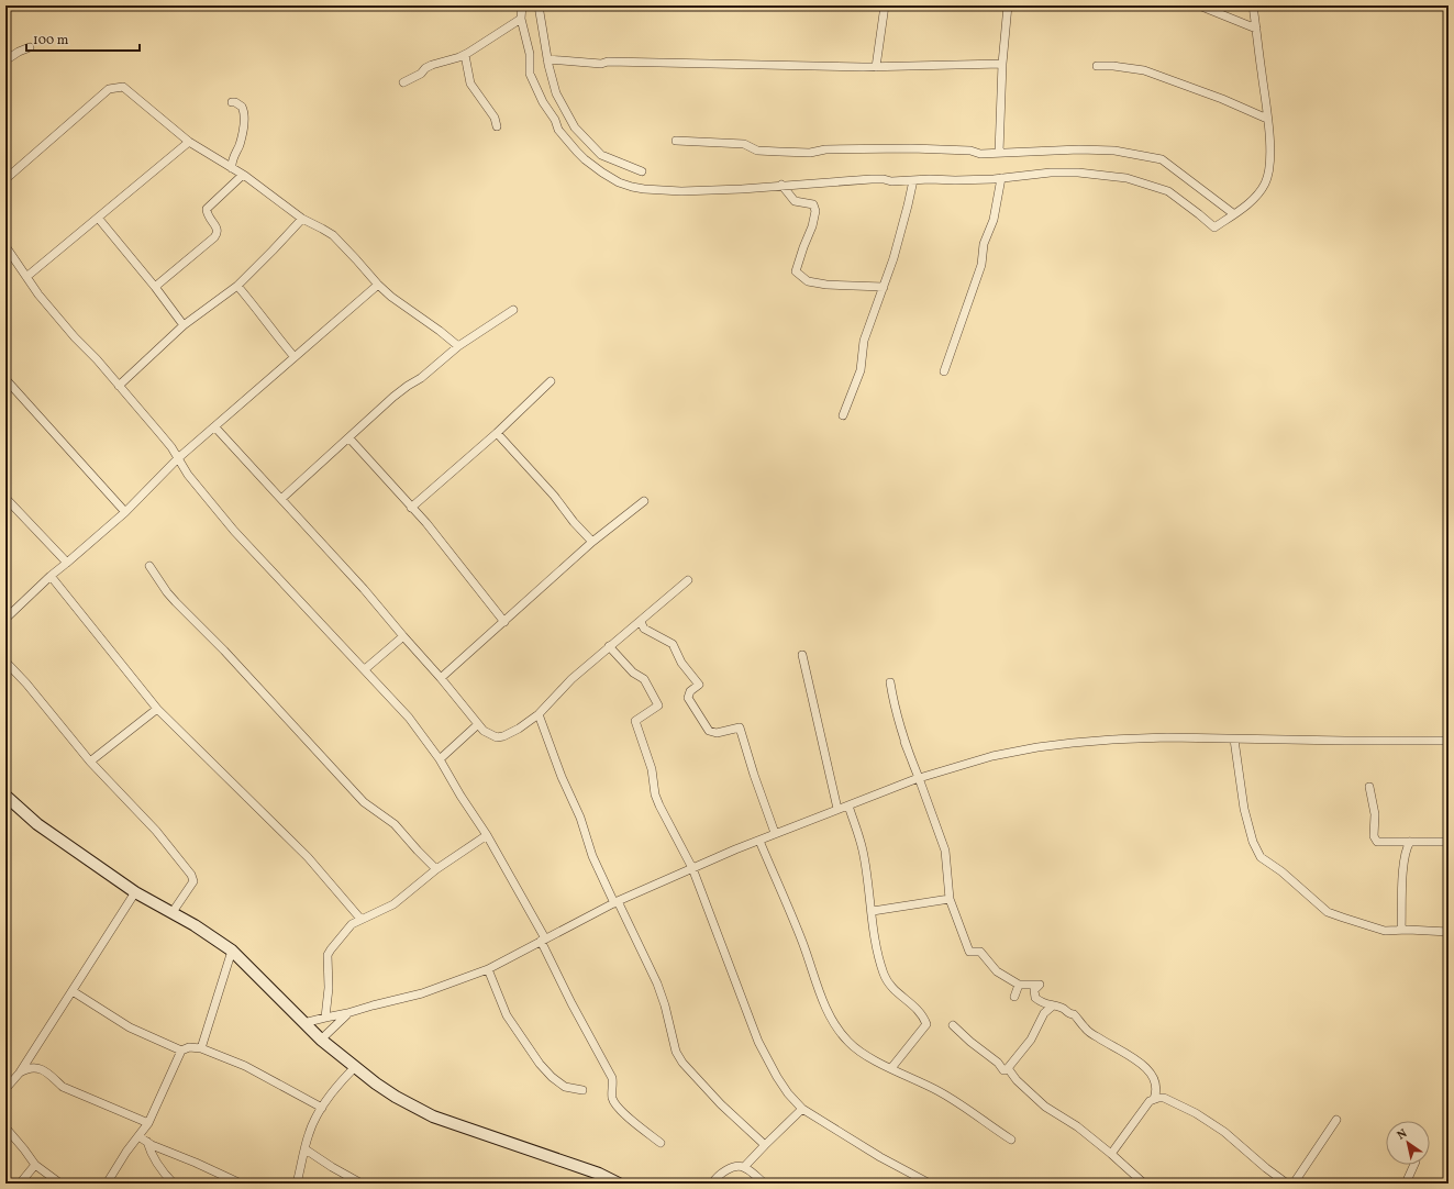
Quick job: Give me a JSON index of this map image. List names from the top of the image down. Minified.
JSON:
{"scale_bar":"100 m","north":"top left"}
